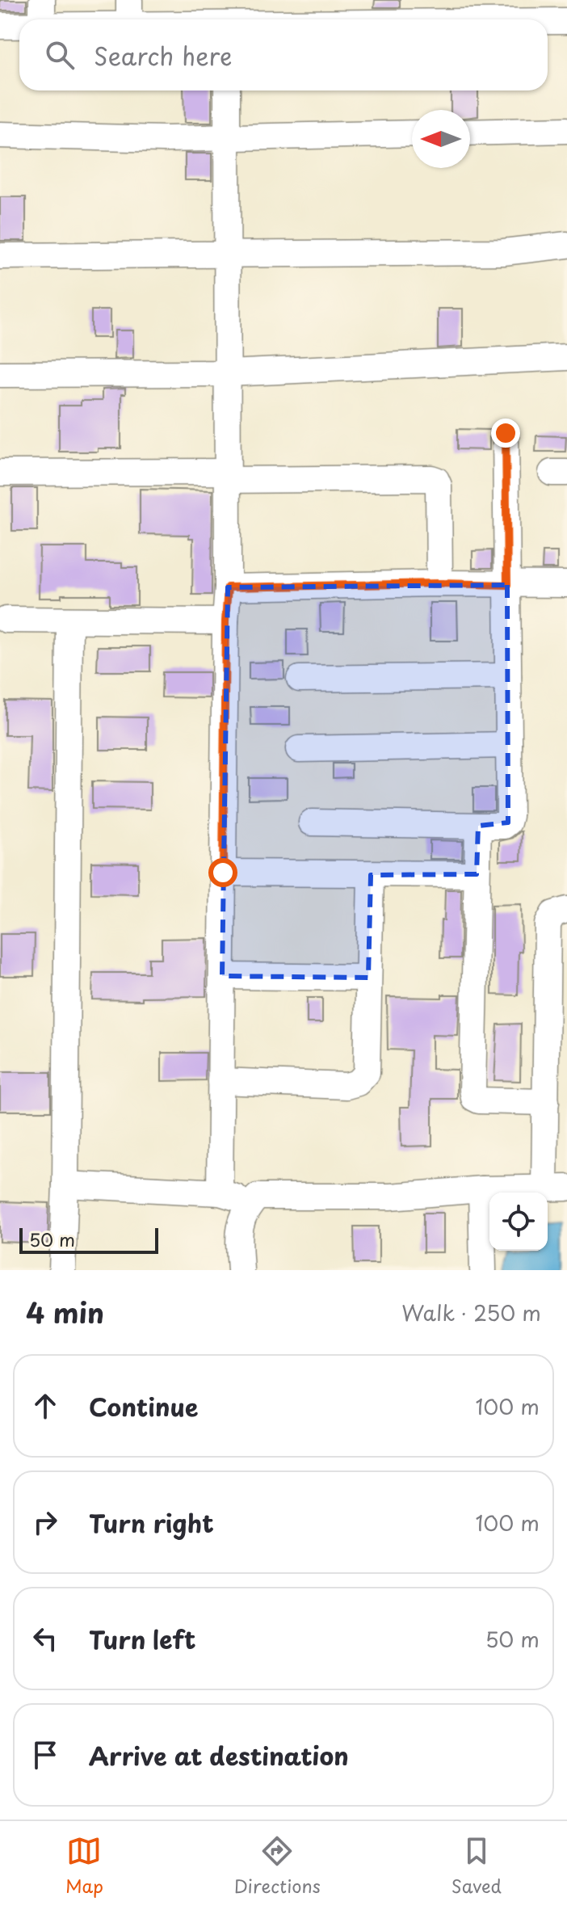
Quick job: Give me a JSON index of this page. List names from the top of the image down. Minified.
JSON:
{"scale_bar":"50 m","north":"left","page":{"search":"Search here","scale":"50 m","heading":["4 min","Walk · 250 m"],"list":[["Continue","100 m"],["Turn right","100 m"],["Turn left","50 m"],"Arrive at destination"],"nav":["Map","Directions","Saved"]}}
